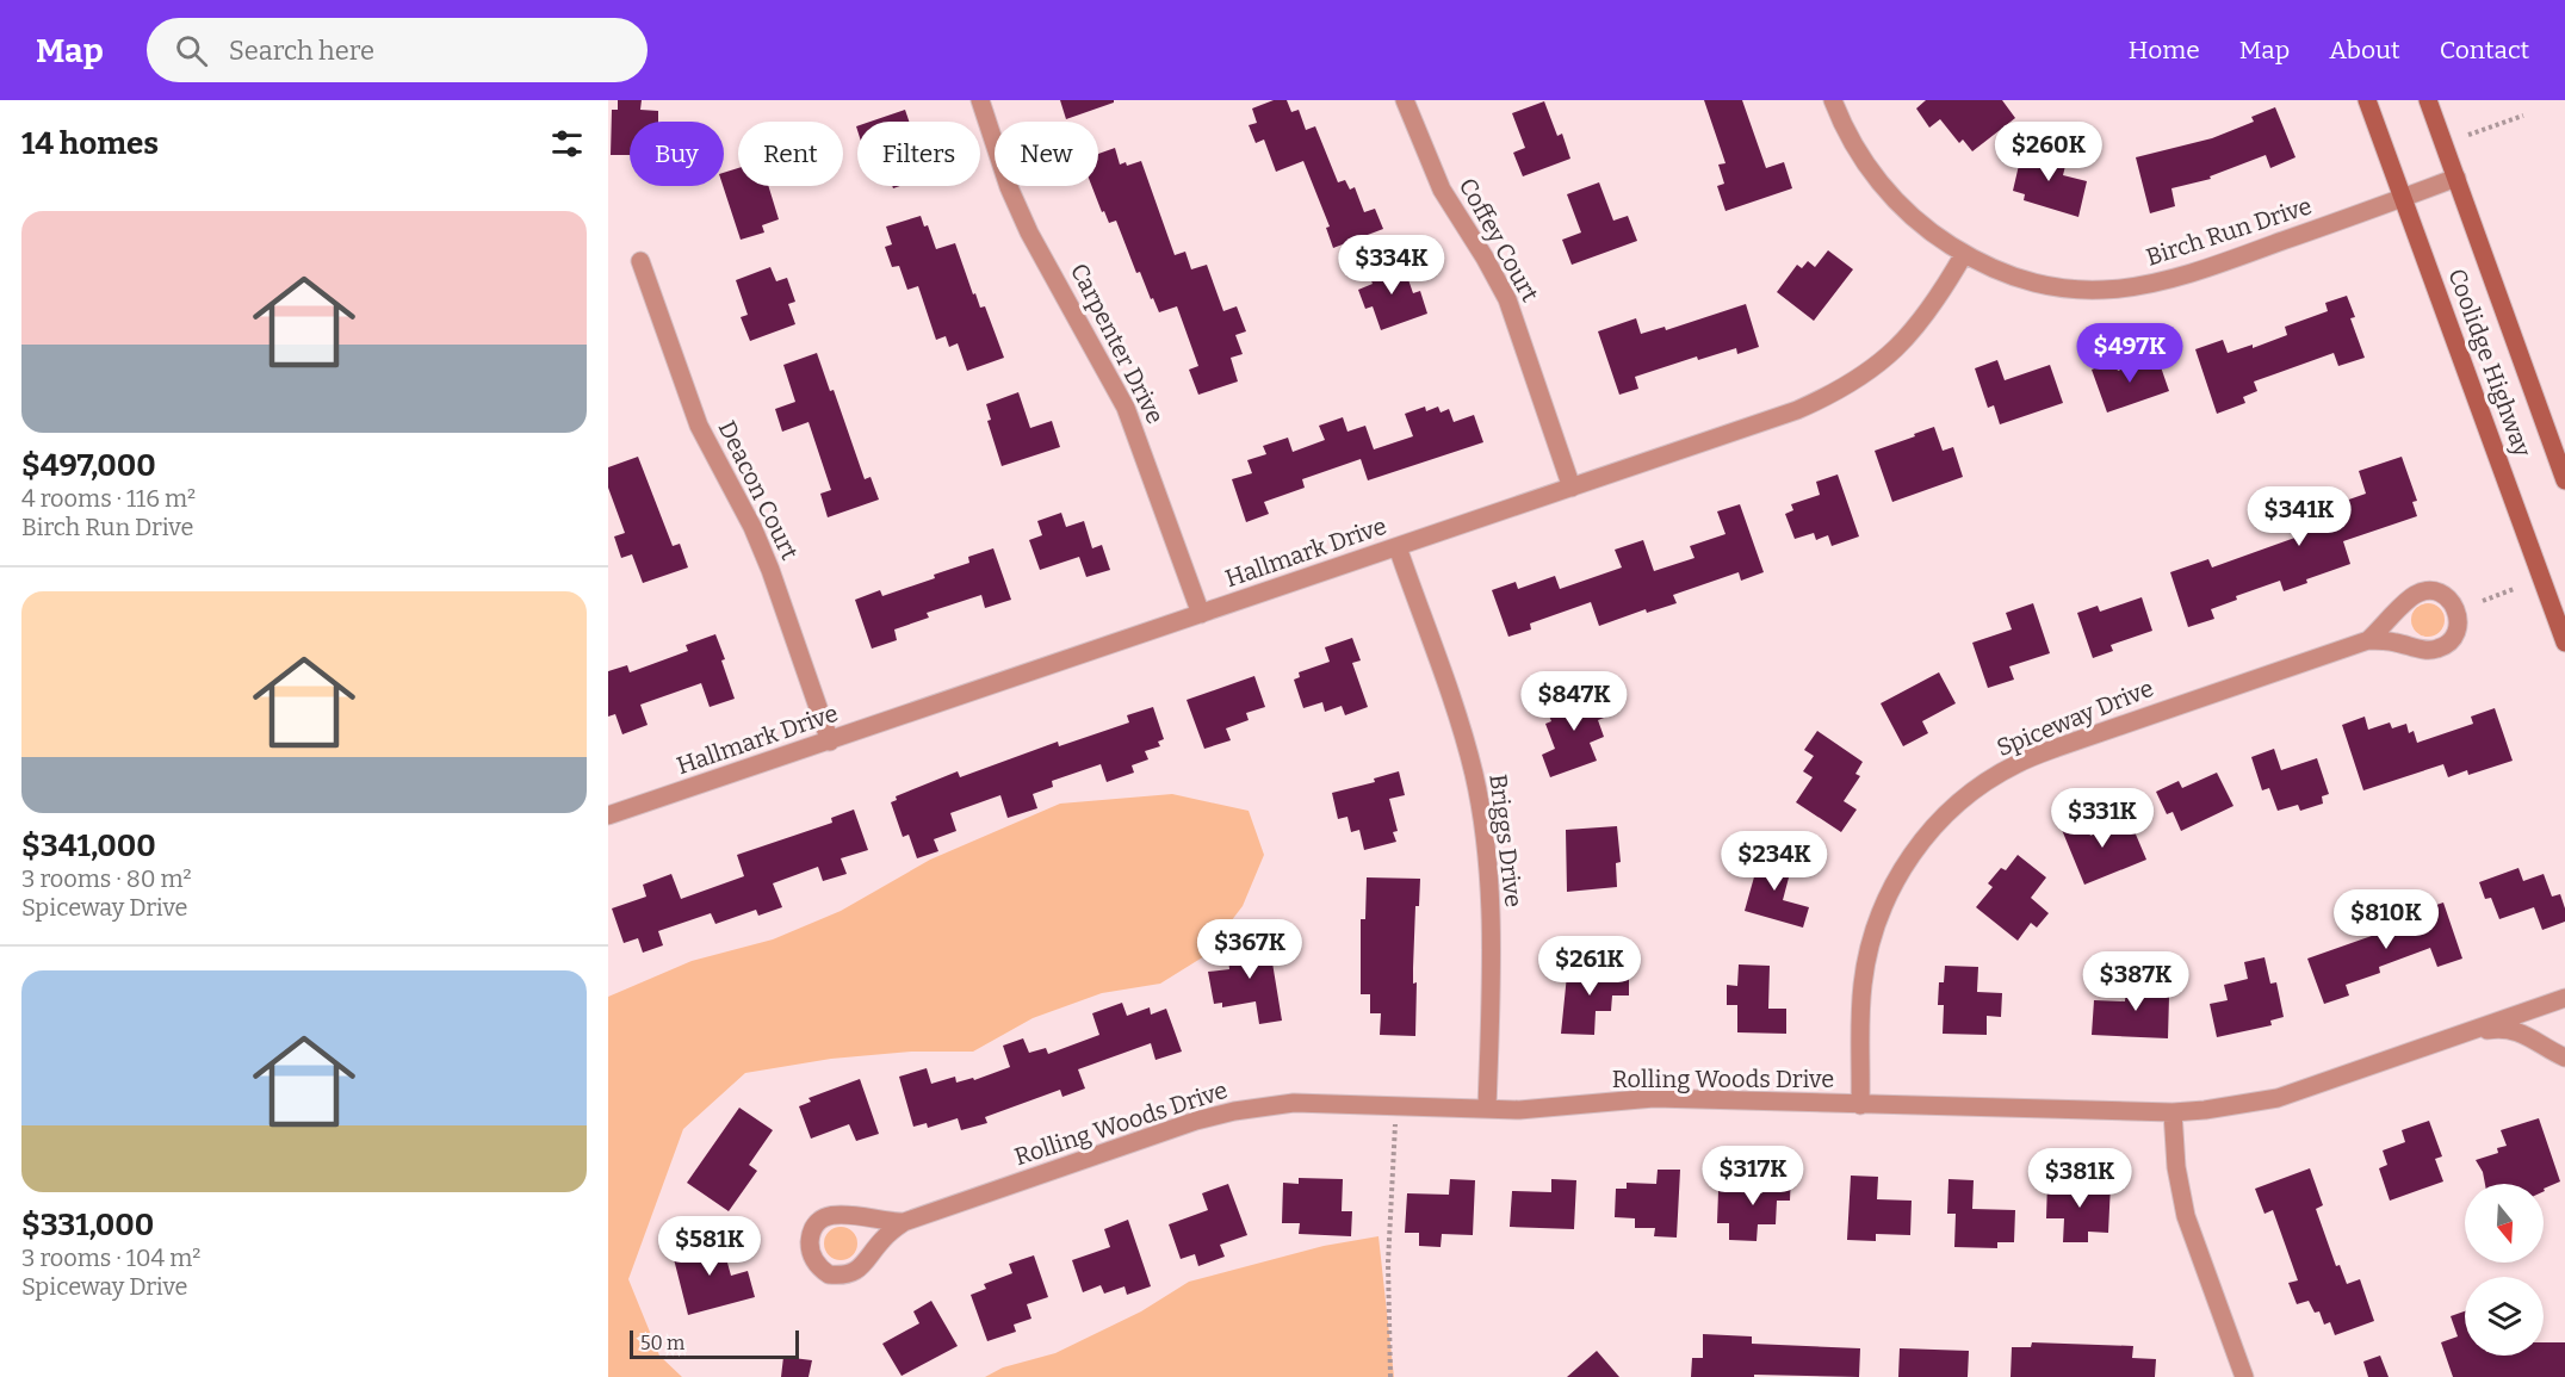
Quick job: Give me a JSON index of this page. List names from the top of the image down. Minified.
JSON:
{"streets":{"main road":["Coolidge Highway"],"street":["Birch Run Drive","Coffey Court","Carpenter Drive","Deacon Court","Hallmark Drive","Spiceway Drive","Briggs Drive","Rolling Woods Drive"]},"crossings":[["Birch Run Drive","Coolidge Highway"],["Birch Run Drive","Hallmark Drive"],["Coffey Court","Hallmark Drive"],["Carpenter Drive","Hallmark Drive"],["Deacon Court","Hallmark Drive"],["Hallmark Drive","Briggs Drive"],["Spiceway Drive","Rolling Woods Drive"],["Briggs Drive","Rolling Woods Drive"]],"scale_bar":"50 m","north":"bottom","page":{"header":"Map","search":"Search here","nav":["Home","Map","About","Contact"],"heading":"14 homes","price":["$260K","$334K","$497K","$341K","$847K","$331K","$234K","$810K","$367K","$261K","$387K","$317K","$381K","$581K"],"chip":["Buy","Rent","Filters","New"],"list":[{"name":"$497,000","note":"4 rooms · 116 m² · Birch Run Drive"},{"name":"$341,000","note":"3 rooms · 80 m² · Spiceway Drive"},{"name":"$331,000","note":"3 rooms · 104 m² · Spiceway Drive"}],"scale":"50 m"}}
